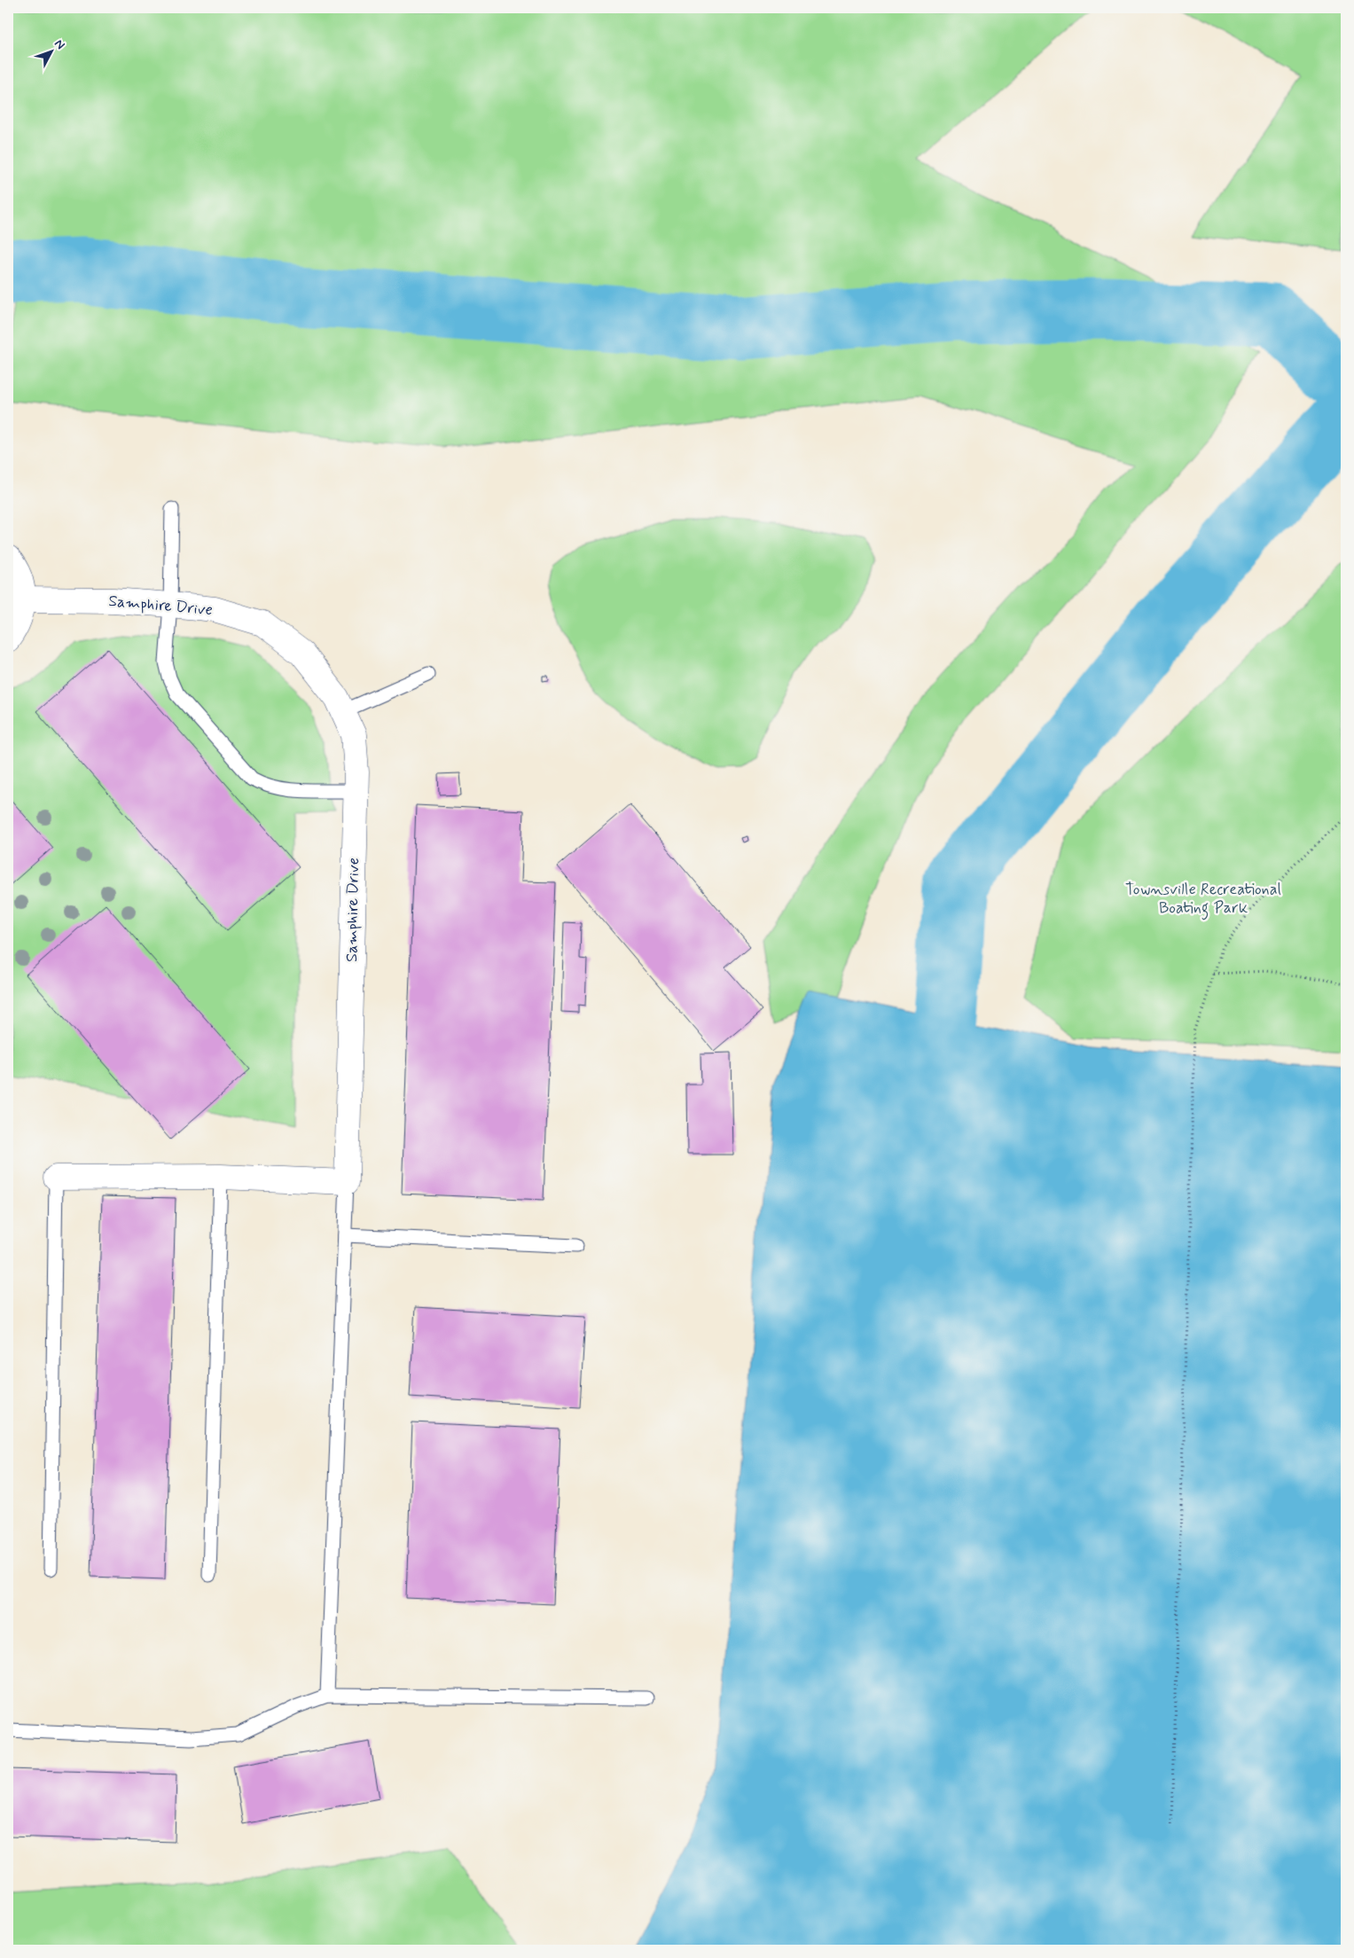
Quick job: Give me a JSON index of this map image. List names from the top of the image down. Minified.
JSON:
{"streets":{"street":["Samphire Drive"]},"parks":["Townsville Recreational Boating Park"],"north":"top right"}
